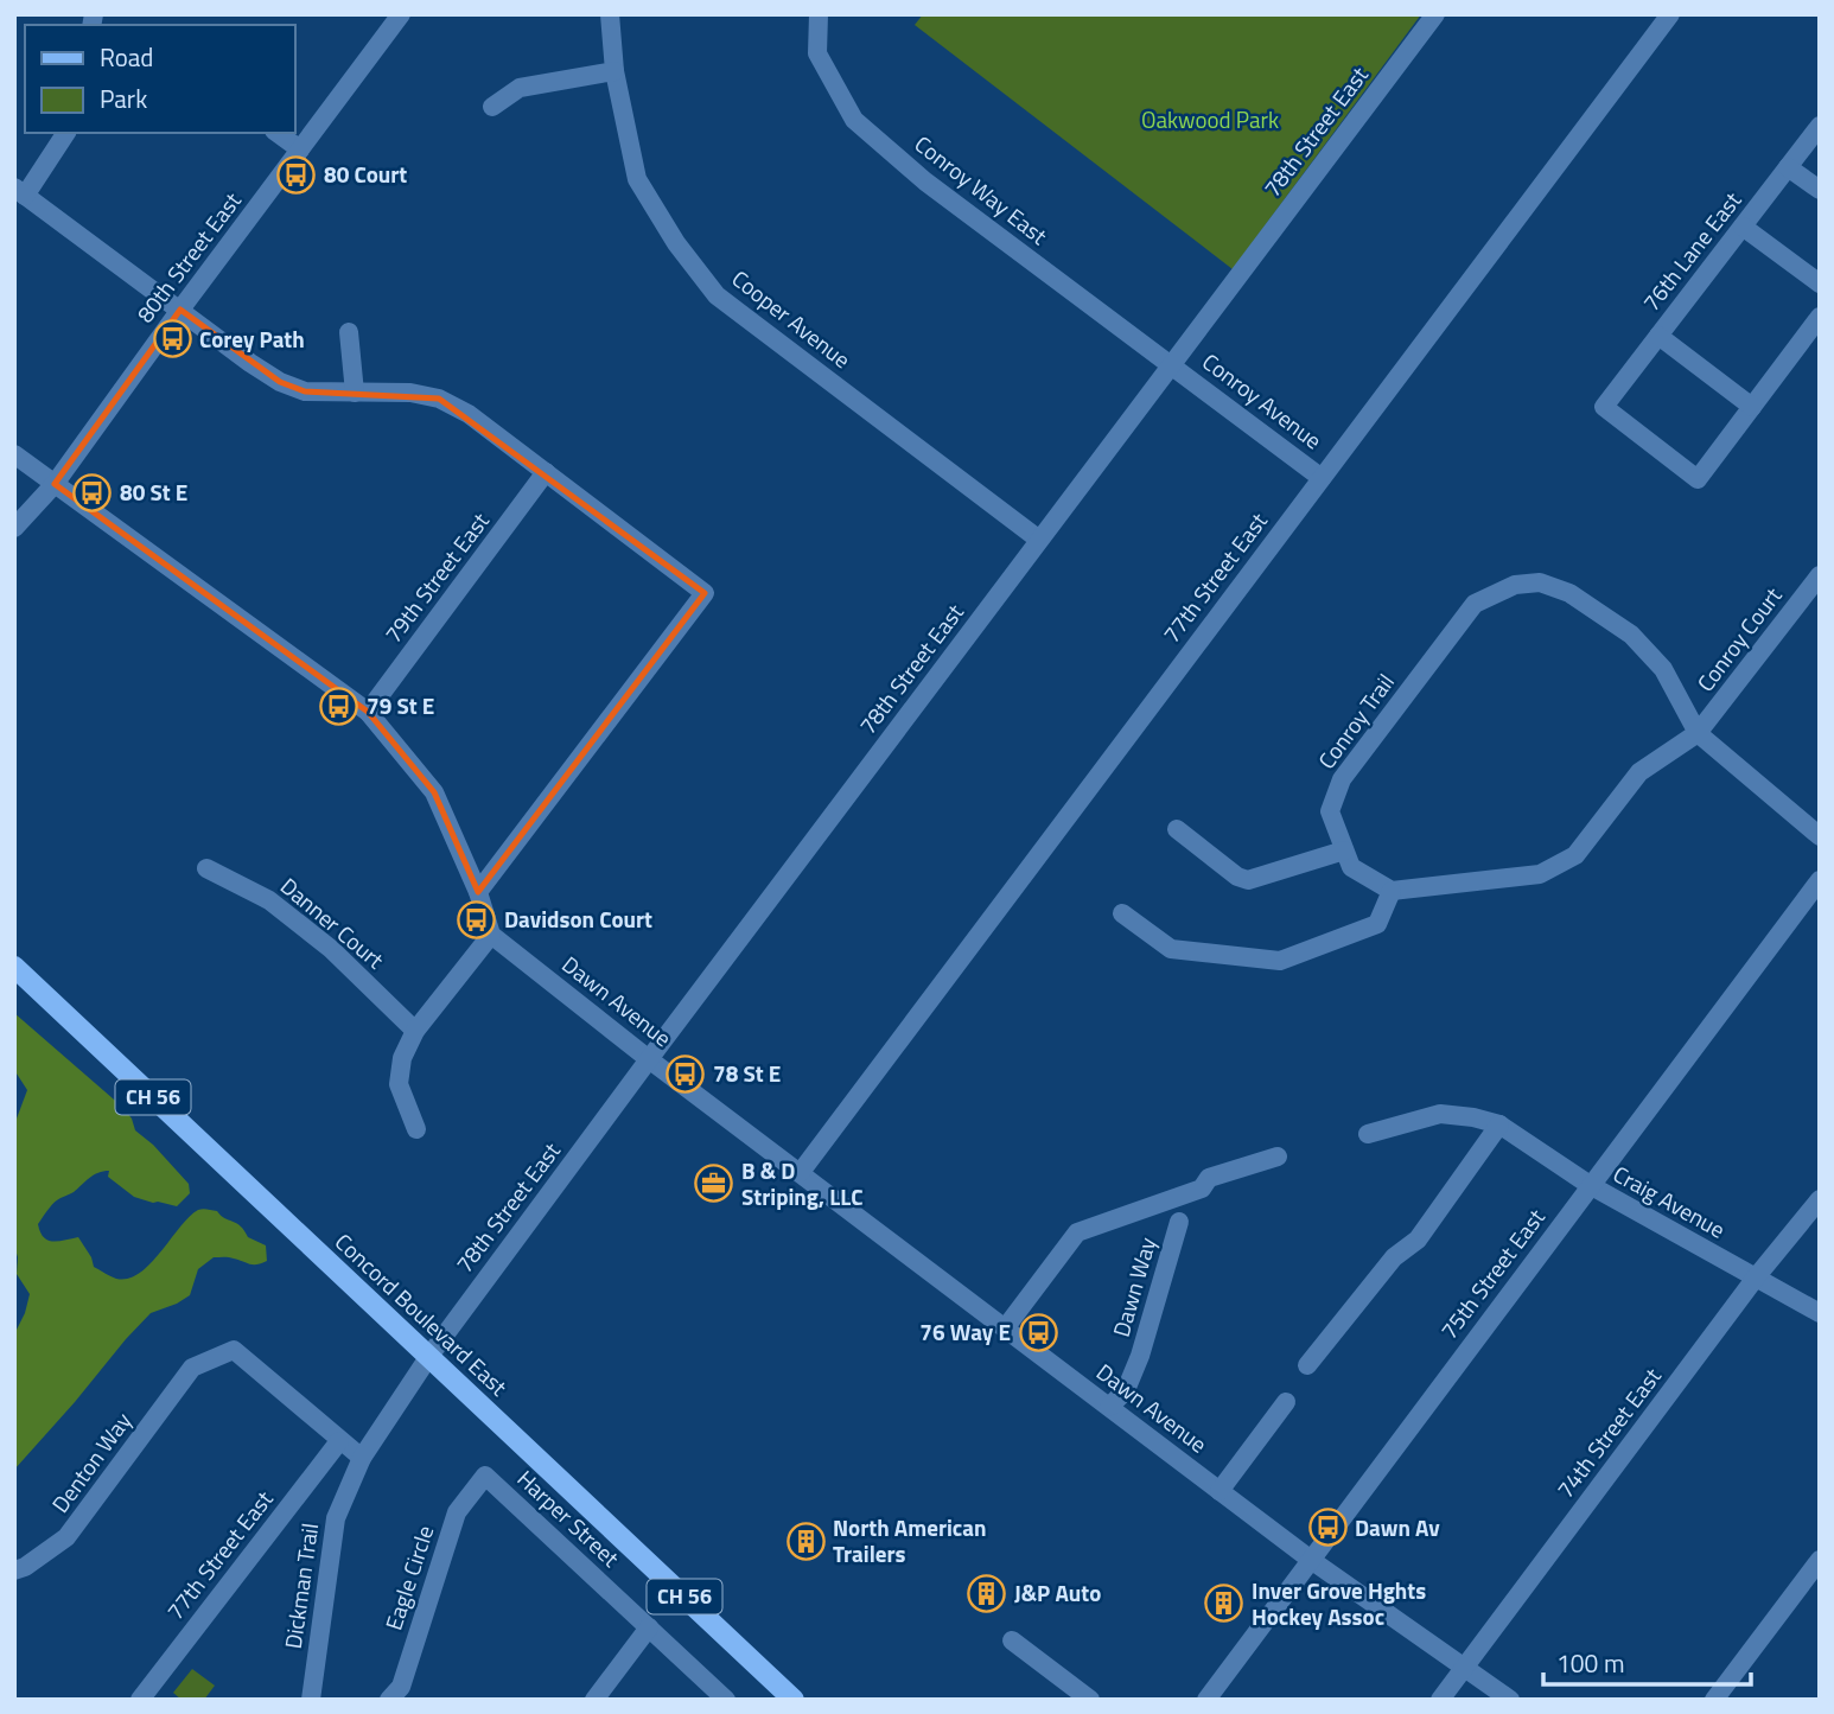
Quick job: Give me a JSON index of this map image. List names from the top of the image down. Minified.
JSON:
{"streets":{"main road":["CH 56","Concord Boulevard East"],"street":["78th Street East","Conroy Way East","76th Lane East","80th Street East","Cooper Avenue","Conroy Avenue","79th Street East","77th Street East","Conroy Court","Conroy Trail","Danner Court","Dawn Avenue","Craig Avenue","75th Street East","Dawn Way","74th Street East","Denton Way","Harper Street","Eagle Circle","Dickman Trail"]},"crossings":[["78th Street East","Conroy Way East"],["78th Street East","Cooper Avenue"],["78th Street East","Conroy Avenue"],["78th Street East","Dawn Avenue"],["78th Street East","Concord Boulevard East"],["78th Street East","Dickman Trail"],["Conroy Way East","Conroy Avenue"],["Conroy Avenue","77th Street East"],["77th Street East","Dawn Avenue"],["77th Street East","Denton Way"],["Conroy Court","Conroy Trail"],["Dawn Avenue","75th Street East"],["Dawn Avenue","Dawn Way"],["Dawn Avenue","74th Street East"],["Craig Avenue","75th Street East"],["Craig Avenue","74th Street East"],["Concord Boulevard East","Dickman Trail"],["Harper Street","Eagle Circle"]],"parks":["Oakwood Park"],"places":{"bus stop":["80 Court","Corey Path","80 St E","79 St E","Davidson Court","78 St E","76 Way E","Dawn Av"],"office":["B & D Striping, LLC"],"building":["North American Trailers","J&P Auto","Inver Grove Hghts Hockey Assoc"]},"legend":["Road","Park"],"scale_bar":"100 m"}
